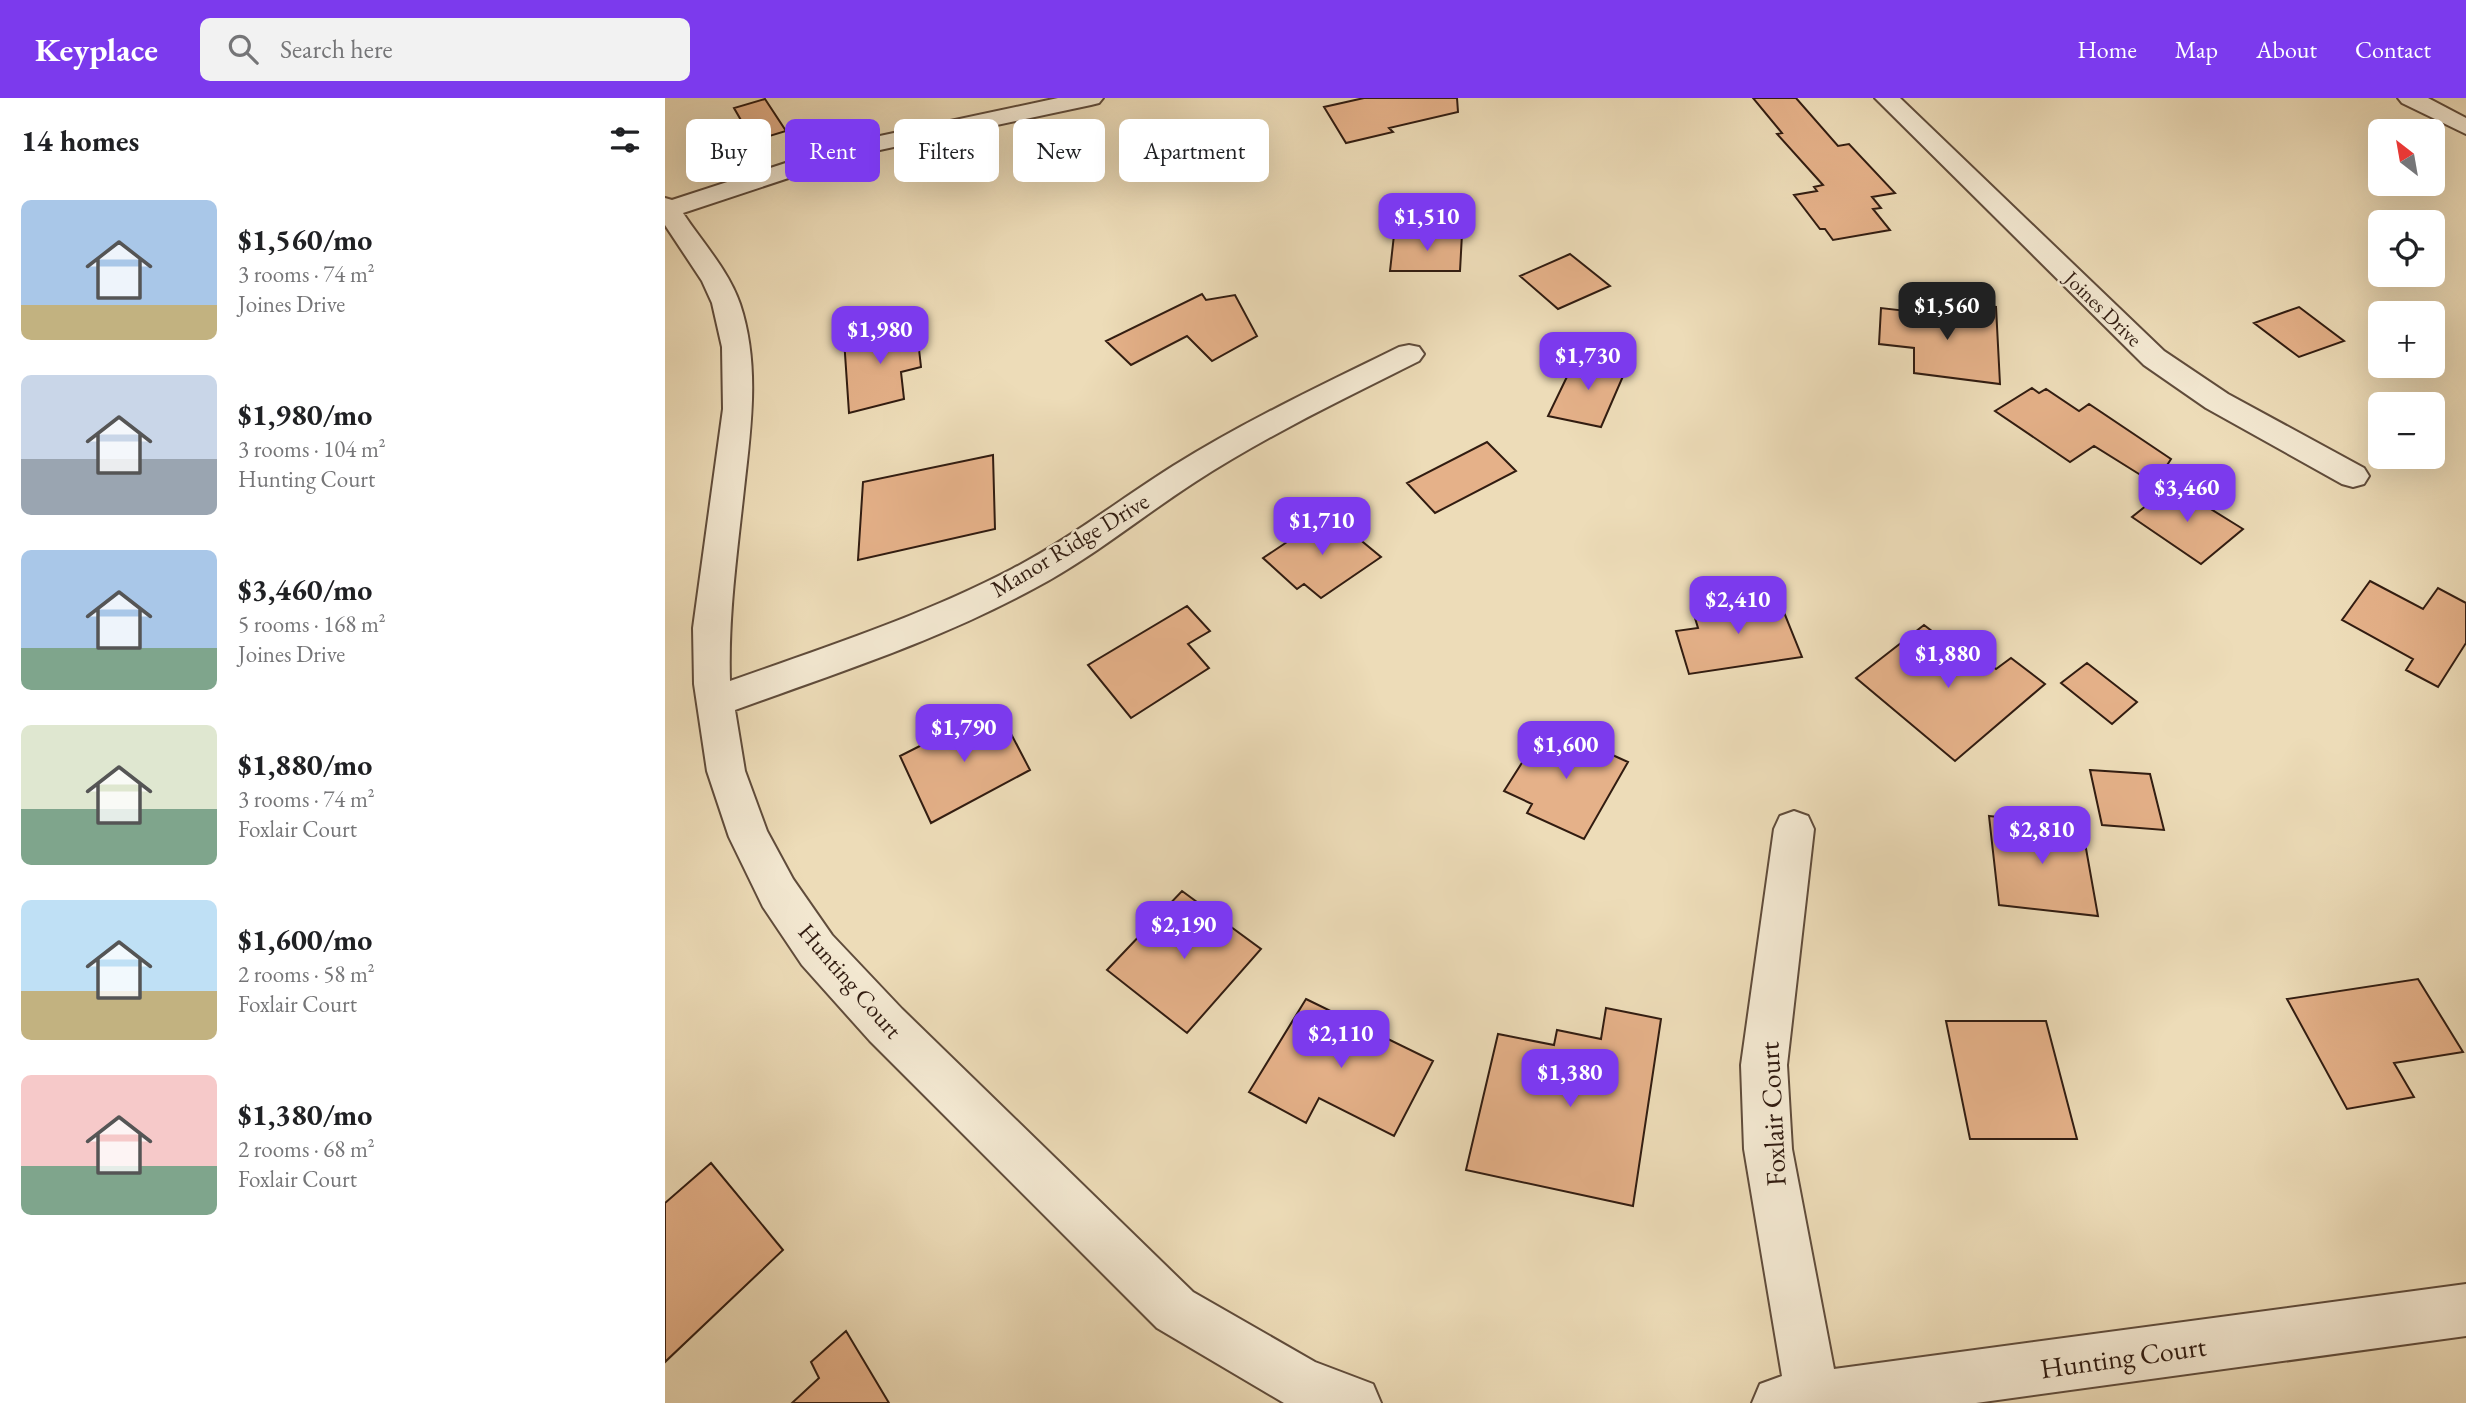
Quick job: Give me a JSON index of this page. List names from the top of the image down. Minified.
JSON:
{"streets":{"street":["Joines Drive","Manor Ridge Drive","Hunting Court","Foxlair Court"]},"crossings":[["Manor Ridge Drive","Hunting Court"],["Hunting Court","Foxlair Court"]],"north":"top left","page":{"header":"Keyplace","search":"Search here","nav":["Home","Map","About","Contact"],"heading":"14 homes","map_buttons":["+","−"],"chip":["Buy","Rent","Filters","New","Apartment"],"list":[{"name":"$1,560/mo","note":"3 rooms · 74 m² · Joines Drive"},{"name":"$1,980/mo","note":"3 rooms · 104 m² · Hunting Court"},{"name":"$3,460/mo","note":"5 rooms · 168 m² · Joines Drive"},{"name":"$1,880/mo","note":"3 rooms · 74 m² · Foxlair Court"},{"name":"$1,600/mo","note":"2 rooms · 58 m² · Foxlair Court"},{"name":"$1,380/mo","note":"2 rooms · 68 m² · Foxlair Court"}],"price":["$1,510","$1,560","$1,980","$1,730","$3,460","$1,710","$2,410","$1,880","$1,790","$1,600","$2,810","$2,190","$2,110","$1,380"]}}
